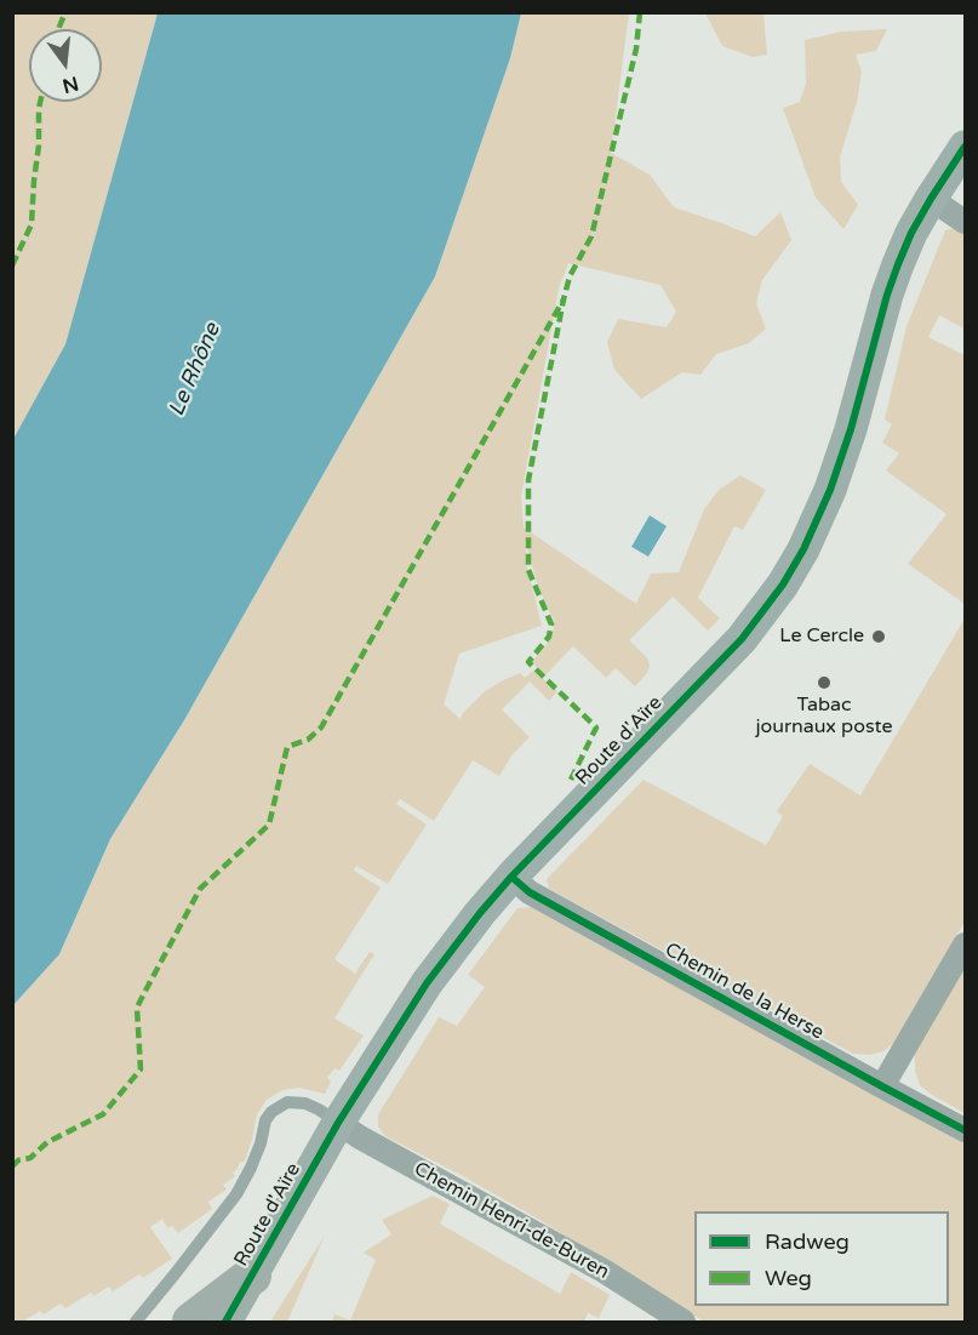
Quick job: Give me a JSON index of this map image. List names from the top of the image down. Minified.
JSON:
{"streets":{"street":["Route d'Aïre","Chemin de la Herse","Chemin Henri-de-Buren"]},"crossings":[["Route d'Aïre","Chemin de la Herse"],["Route d'Aïre","Chemin Henri-de-Buren"]],"water":["Le Rhône"],"places":["Le Cercle","Tabac journaux poste"],"legend":["Radweg","Weg"],"north":"bottom"}
